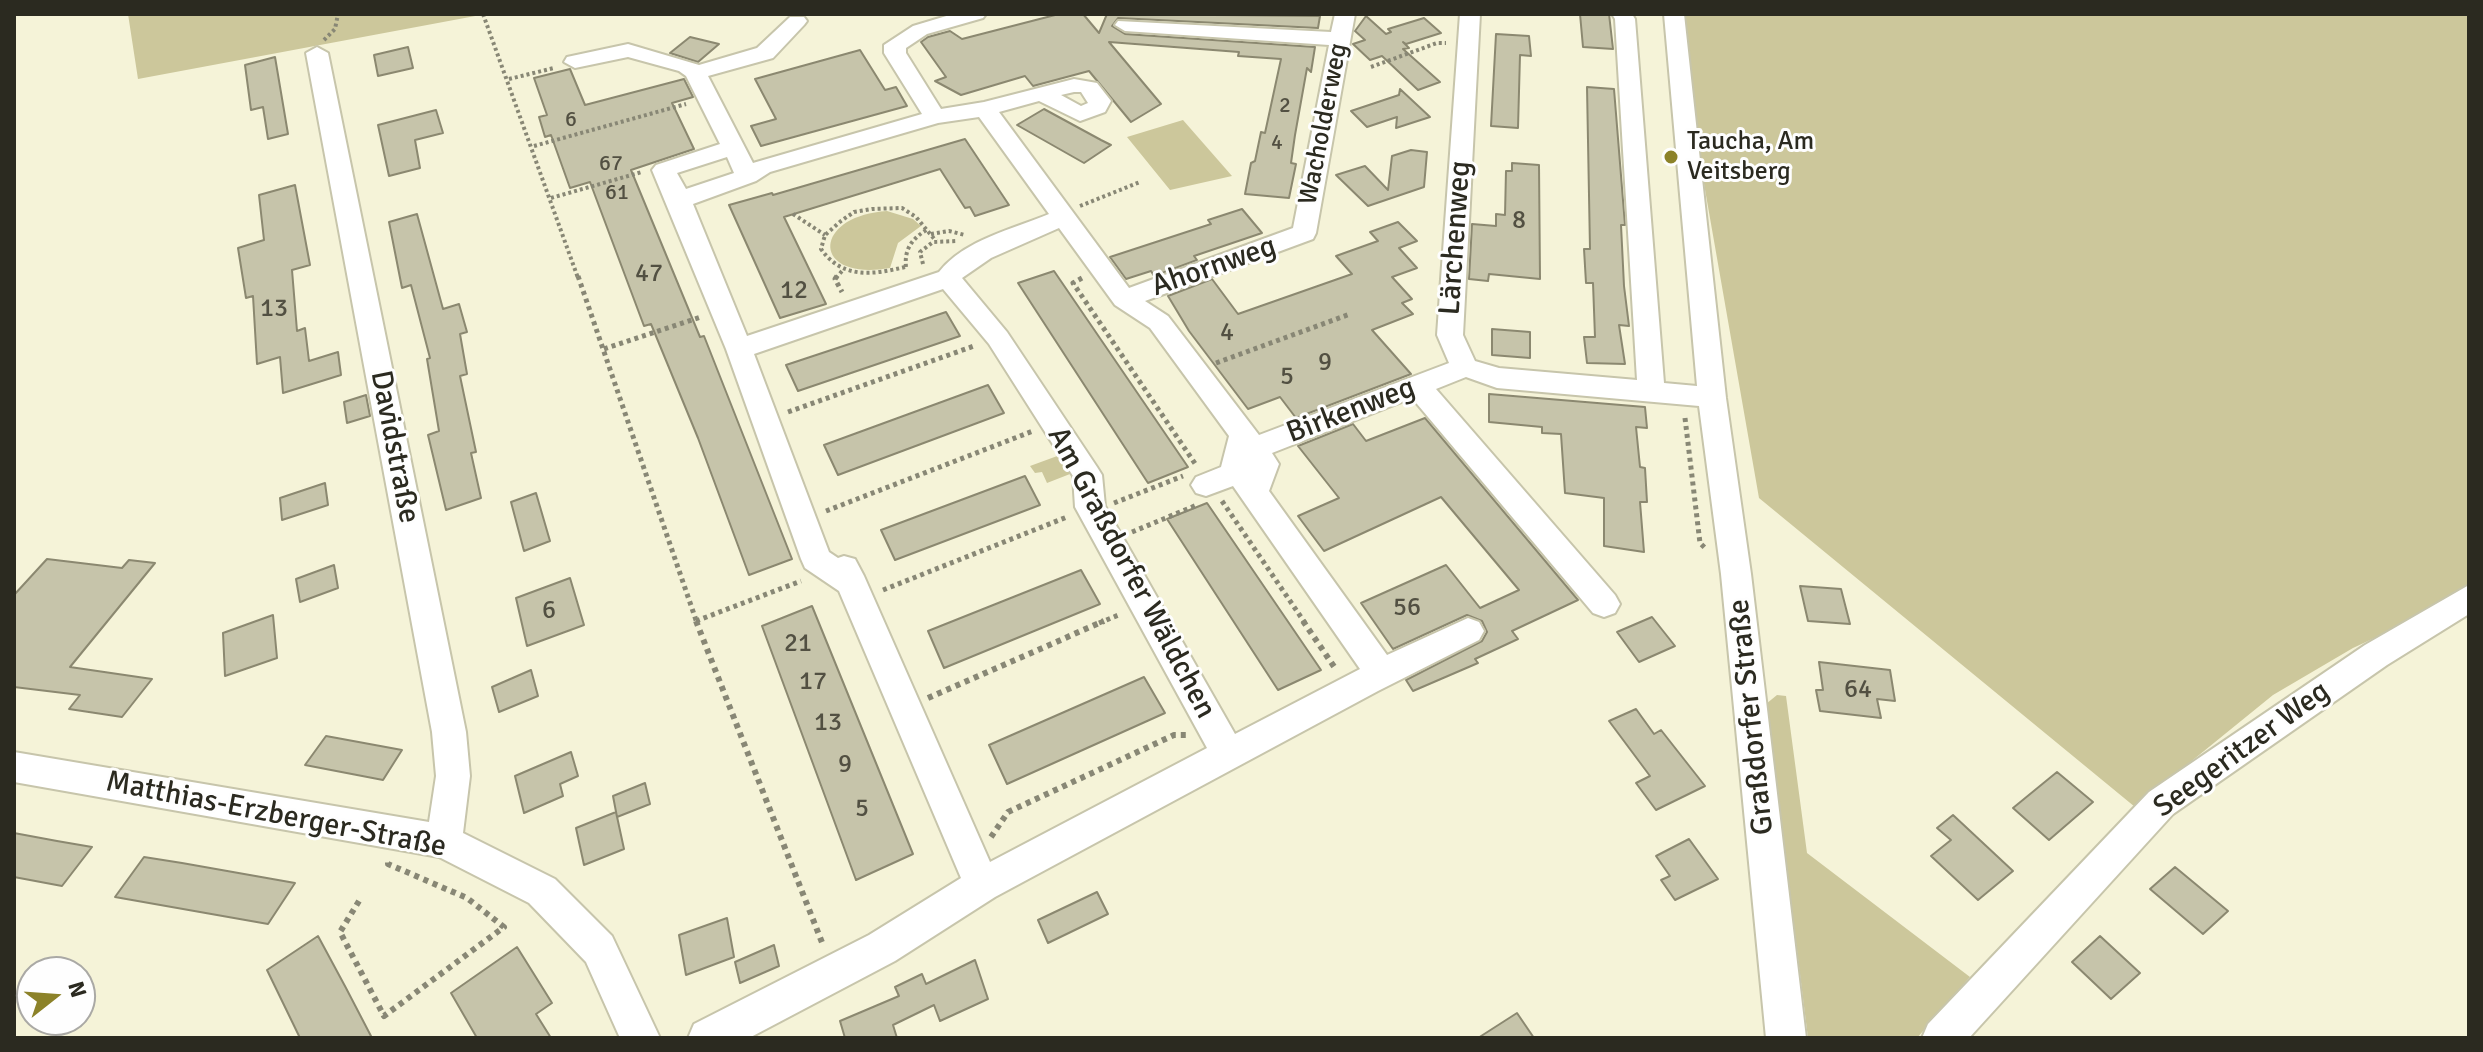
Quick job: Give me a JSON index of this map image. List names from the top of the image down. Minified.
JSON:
{"streets":{"street":["Wacholderweg","Lärchenweg","Ahornweg","Birkenweg","Davidstraße","Am Graßdorfer Wäldchen","Graßdorfer Straße","Seegeritzer Weg","Matthias-Erzberger-Straße"]},"crossings":[["Wacholderweg","Ahornweg"],["Lärchenweg","Birkenweg"],["Davidstraße","Matthias-Erzberger-Straße"]],"places":["Taucha, Am Veitsberg"],"house_numbers":["2","6","4","67","61","8","47","12","13","4","9","5","56","6","21","17","64","13","9","5"],"north":"right"}
